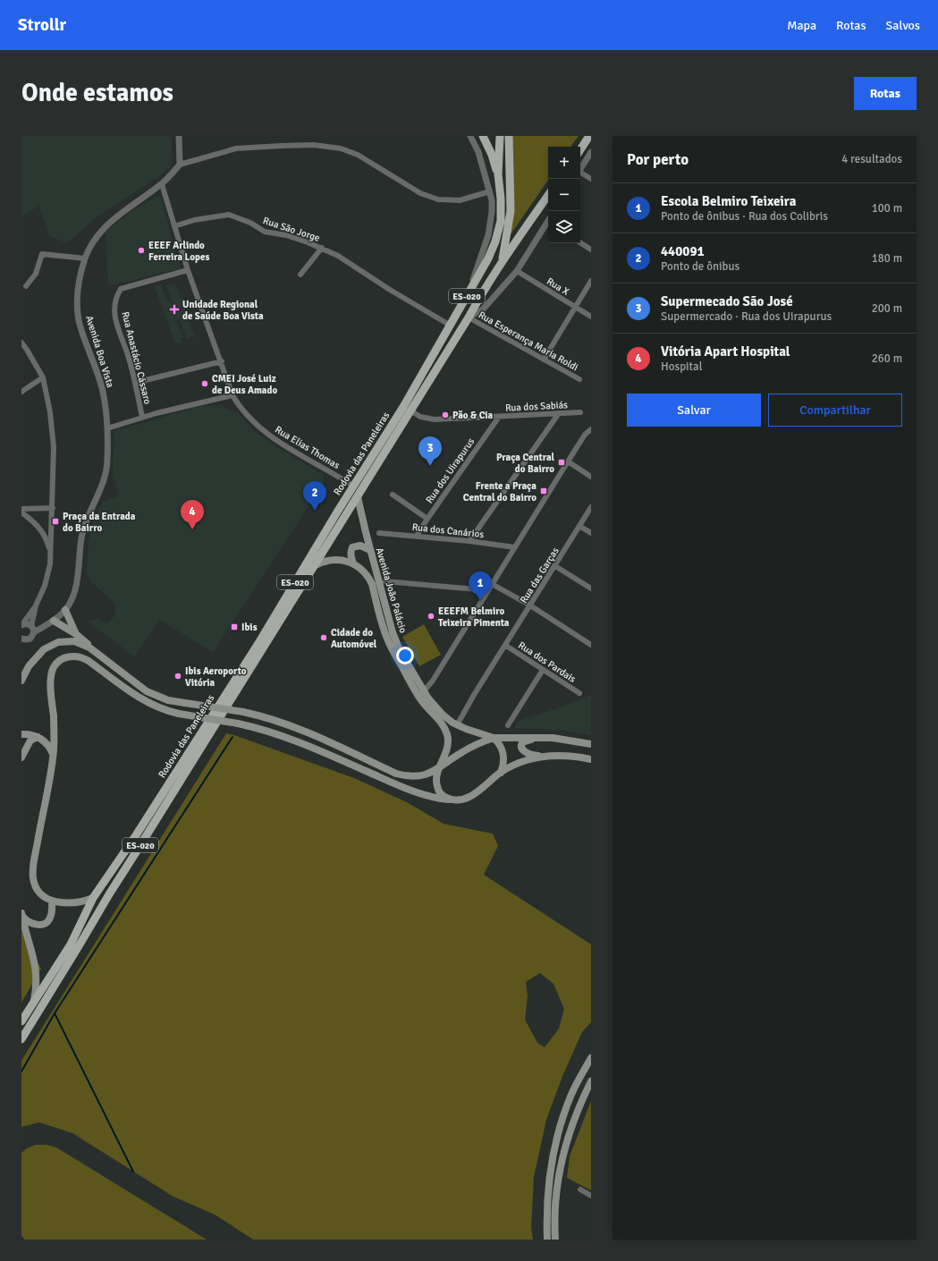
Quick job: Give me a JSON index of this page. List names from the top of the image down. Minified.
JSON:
{"streets":{"main road":["ES-020","Rodovia das Paneleiras","Avenida João Palácio"],"street":["Rua São Jorge","Rua X","Rua Esperança Maria Roldi","Avenida Boa Vista","Rua Anastácio Cássaro","Rua dos Sabiás","Rua Elias Thomas","Rua dos Uirapurus","Rua dos Canários","Rua das Garças","Rua dos Pardais"]},"crossings":[["Rua São Jorge","Rua Elias Thomas"],["Rua São Jorge","Rodovia das Paneleiras"],["Rua Esperança Maria Roldi","Rodovia das Paneleiras"],["Avenida Boa Vista","Rua Elias Thomas"],["Rua Anastácio Cássaro","Rua Elias Thomas"],["Rua dos Sabiás","Rodovia das Paneleiras"],["Rua dos Sabiás","Rua dos Uirapurus"],["Rua Elias Thomas","Rodovia das Paneleiras"],["Rodovia das Paneleiras","Avenida João Palácio"],["Rua dos Uirapurus","Rua dos Canários"],["Rua das Garças","Avenida João Palácio"],["Rua das Garças","Rua dos Pardais"]],"places":{"other":["EEEF Arlindo Ferreira Lopes","CMEI José Luiz de Deus Amado","Pão & Cia","EEEFM Belmiro Teixeira Pimenta","Cidade do Automóvel","Ibis Aeroporto Vitória"],"health":["Unidade Regional de Saúde Boa Vista"],"transit":["Praça Central do Bairro","Frente a Praça Central do Bairro","Praça da Entrada do Bairro","Ibis"]},"page":{"header":"Strollr","nav":["Mapa","Rotas","Salvos"],"buttons":["Rotas",["Salvar","Compartilhar"]],"title":"Onde estamos","heading":["Por perto","4 resultados"],"map_buttons":["+","−"],"list":[{"mark":"1","name":"Escola Belmiro Teixeira","note":"Ponto de ônibus · Rua dos Colibris","value":"100 m"},{"mark":"2","name":"440091","note":"Ponto de ônibus","value":"180 m"},{"mark":"3","name":"Supermecado São José","note":"Supermercado · Rua dos Uirapurus","value":"200 m"},{"mark":"4","name":"Vitória Apart Hospital","note":"Hospital","value":"260 m"}],"pins":["3","2","4","1"]}}
